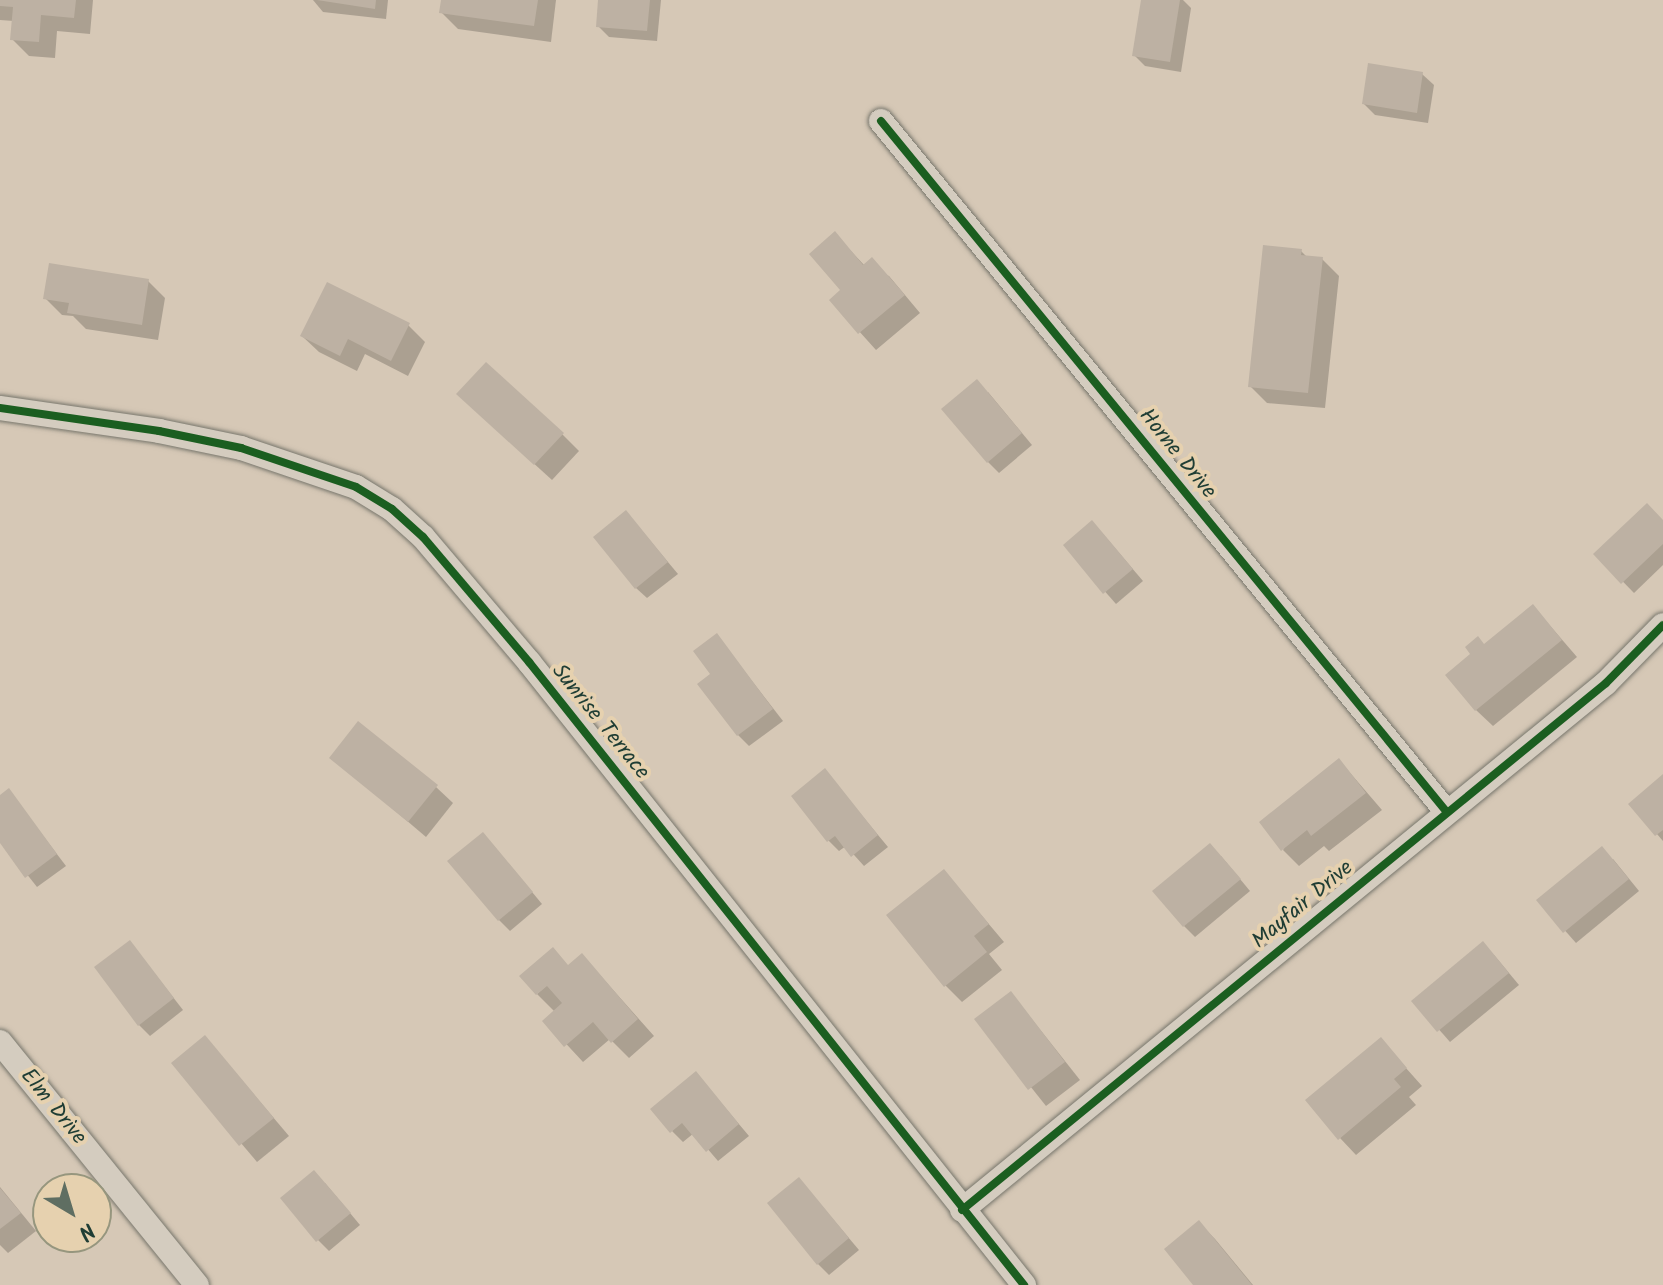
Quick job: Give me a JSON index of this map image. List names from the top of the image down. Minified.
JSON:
{"streets":{"street":["Horne Drive","Sunrise Terrace","Mayfair Drive","Elm Drive"]},"crossings":[["Horne Drive","Mayfair Drive"],["Sunrise Terrace","Mayfair Drive"]],"north":"bottom right"}
